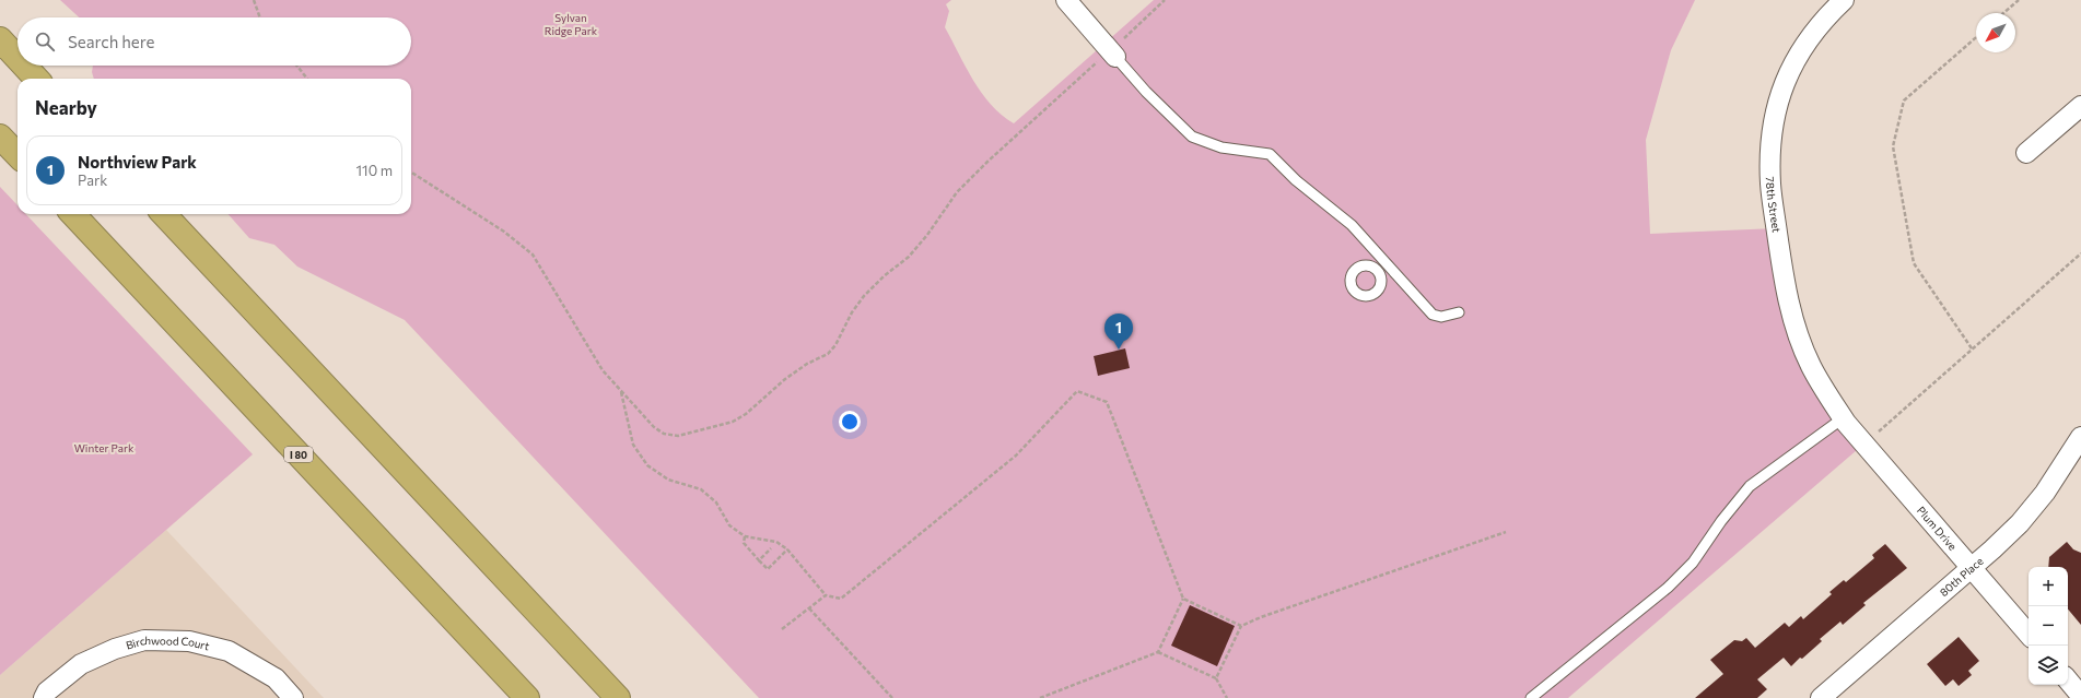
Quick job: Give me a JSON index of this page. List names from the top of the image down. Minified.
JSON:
{"streets":{"highway":["I 80"],"street":["78th Street","Plum Drive","80th Place","Birchwood Court"]},"crossings":[["78th Street","Plum Drive"],["Plum Drive","80th Place"]],"parks":["Sylvan Ridge Park","Winter Park"],"north":"bottom left","page":{"search":"Search here","heading":"Nearby","list":[{"mark":"1","name":"Northview Park","note":"Park","value":"110 m"}],"pins":"1","map_buttons":["+","−"]}}
